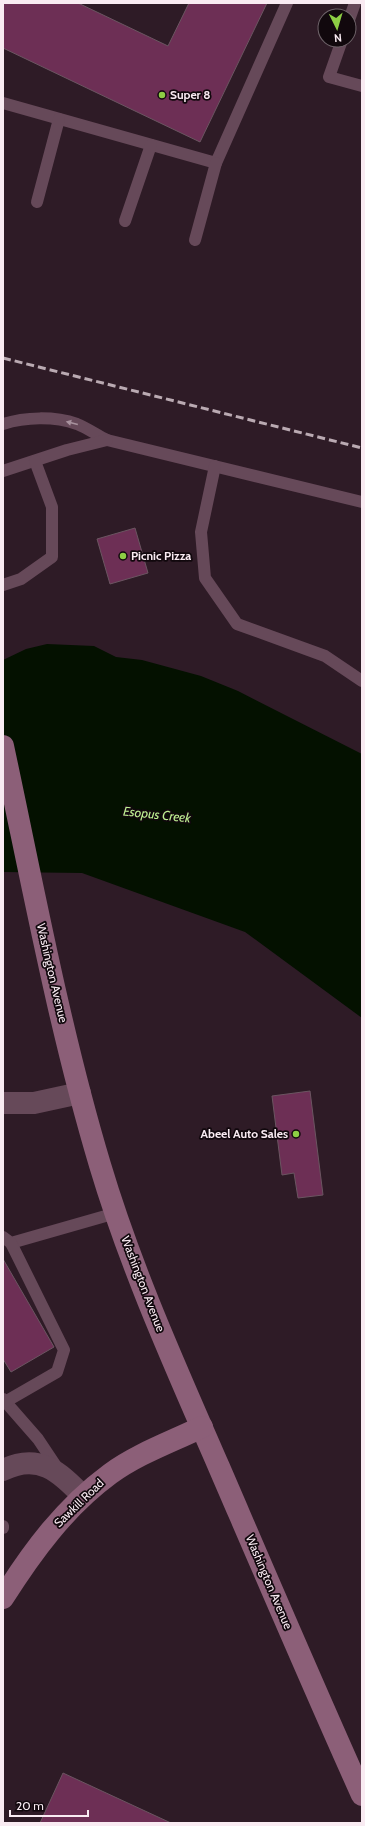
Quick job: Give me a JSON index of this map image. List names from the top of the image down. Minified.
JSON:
{"streets":{"main road":["Washington Avenue","Sawkill Road"]},"crossings":[["Washington Avenue","Sawkill Road"]],"water":["Esopus Creek"],"places":["Super 8","Picnic Pizza","Abeel Auto Sales"],"scale_bar":"20 m","north":"bottom"}
